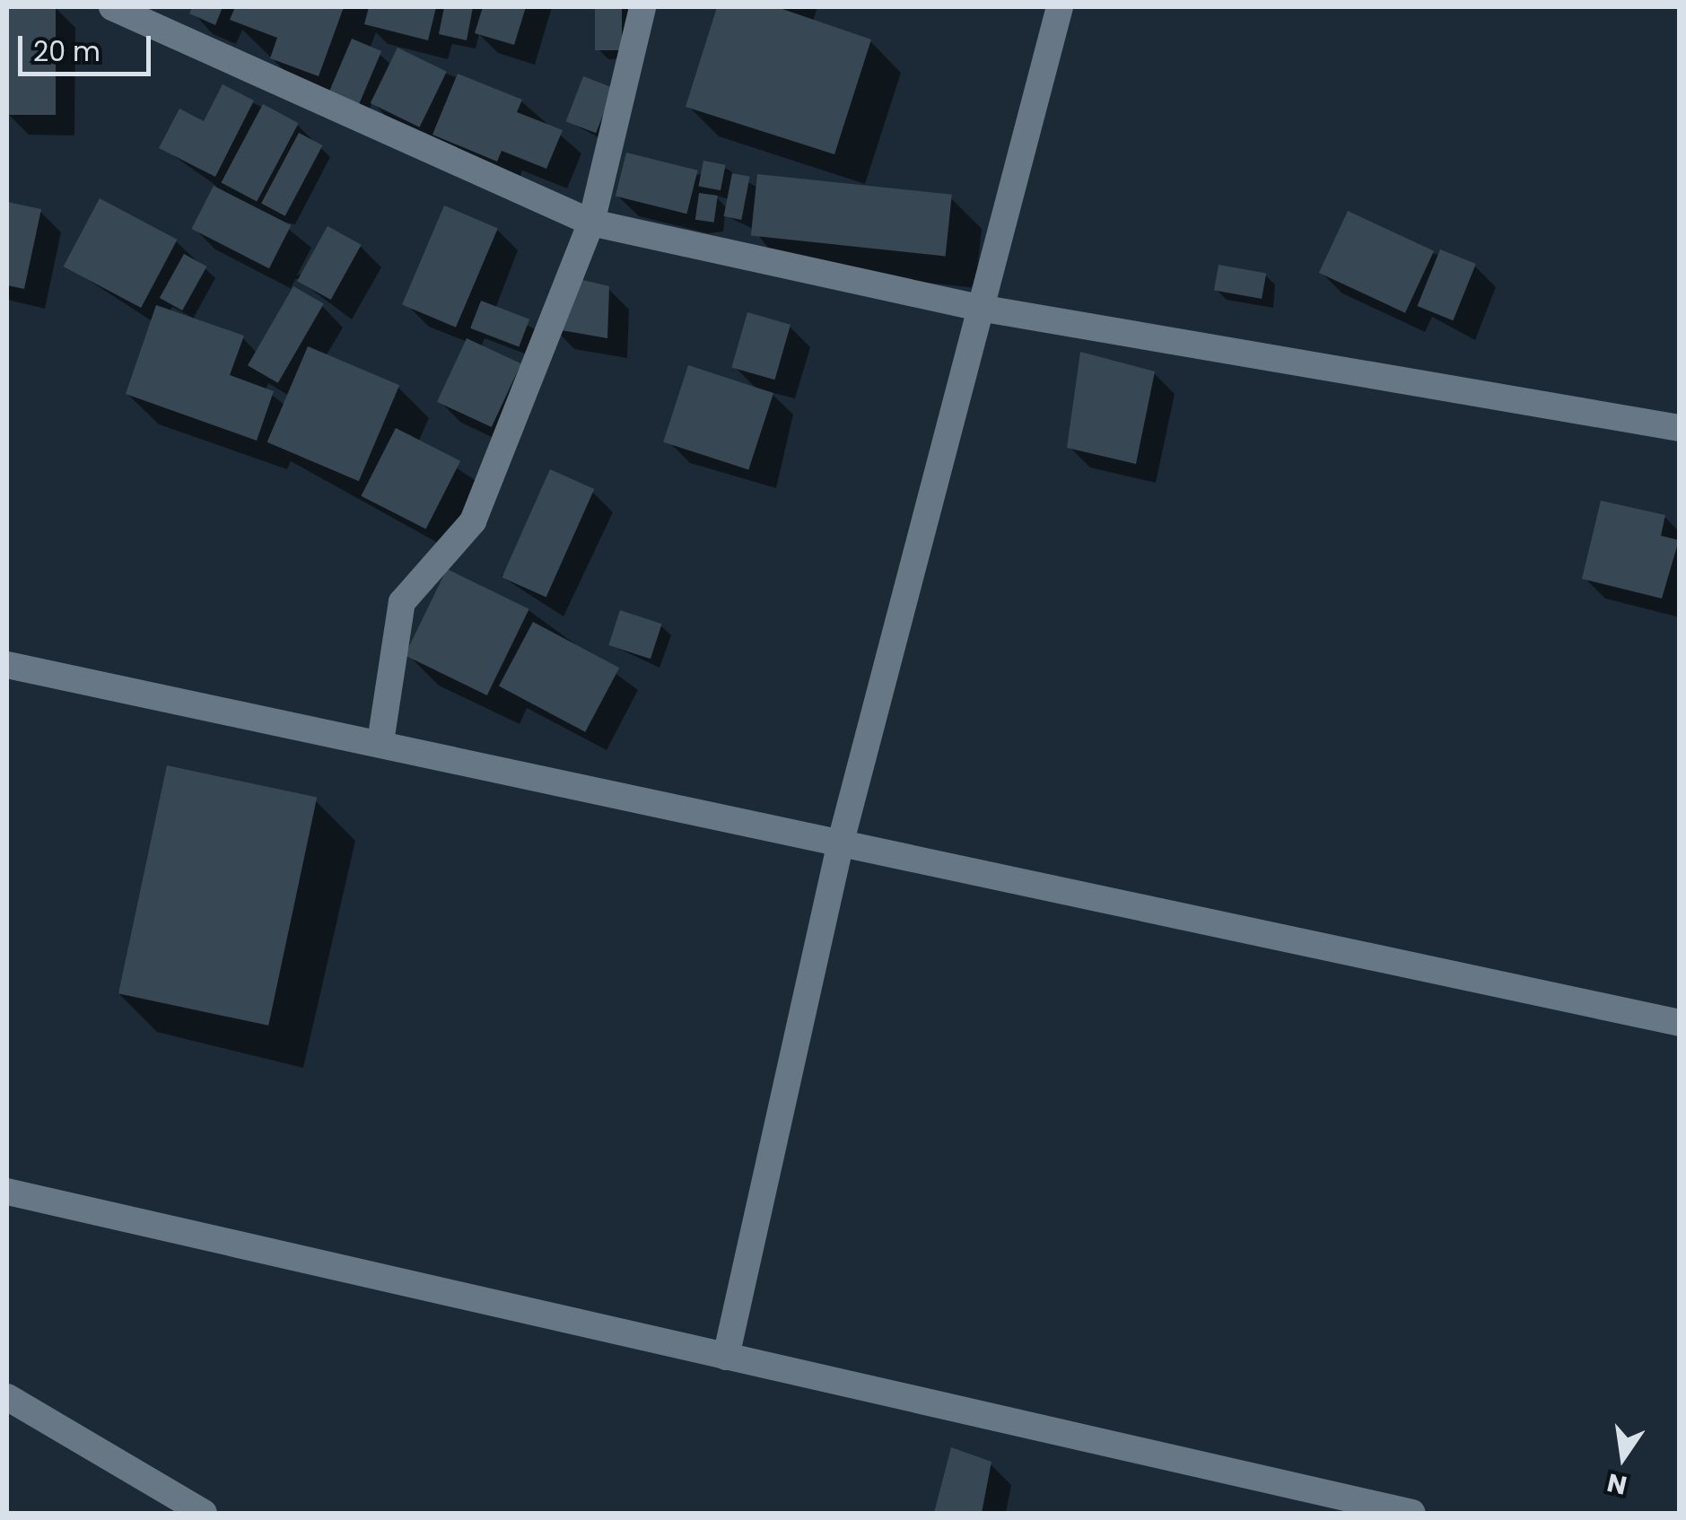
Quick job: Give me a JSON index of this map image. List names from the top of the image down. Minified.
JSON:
{"scale_bar":"20 m","north":"bottom"}
